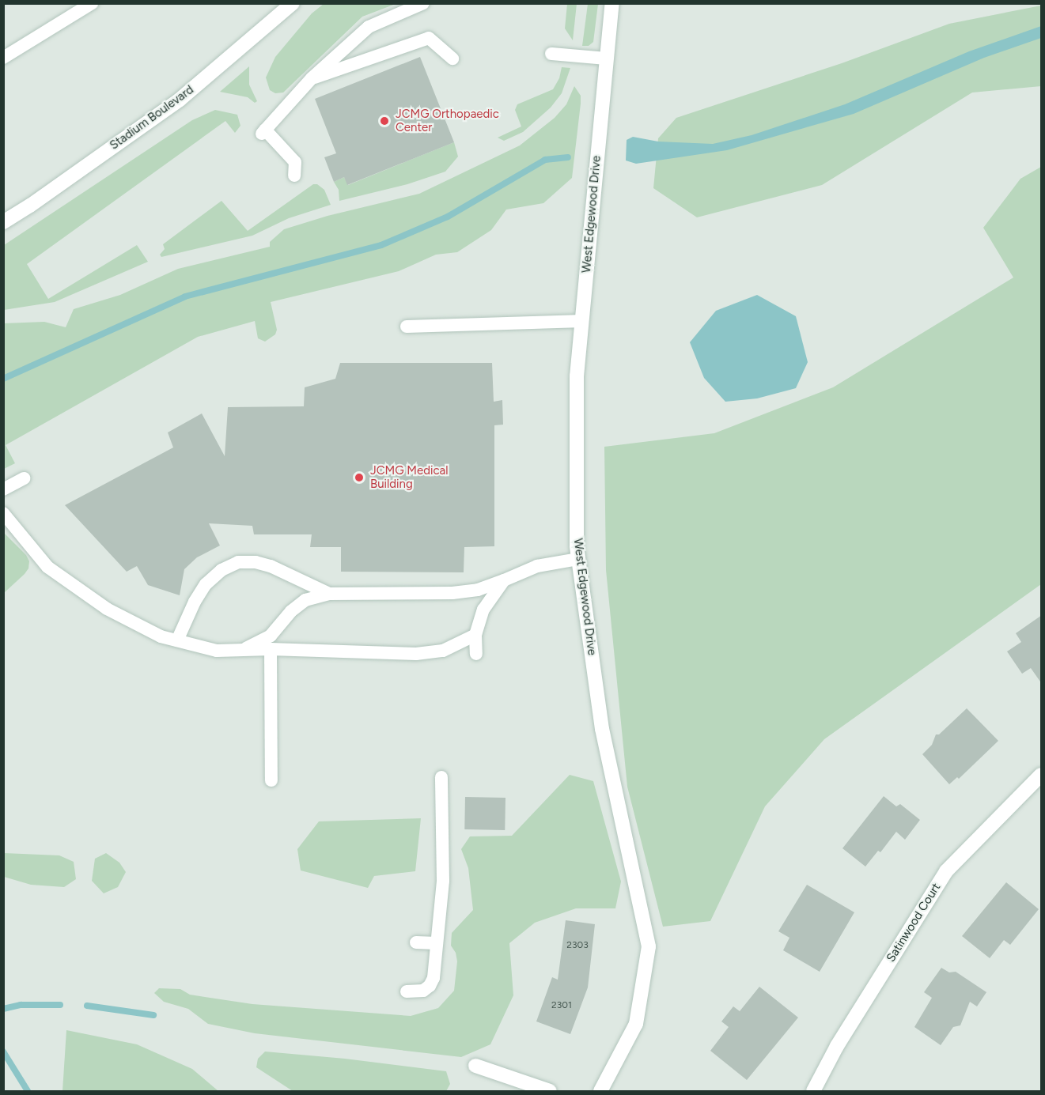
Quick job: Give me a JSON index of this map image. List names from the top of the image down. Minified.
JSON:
{"streets":{"street":["Stadium Boulevard","West Edgewood Drive","Satinwood Court"]},"places":["JCMG Orthopaedic Center","JCMG Medical Building"],"house_numbers":["2303","2301"]}
